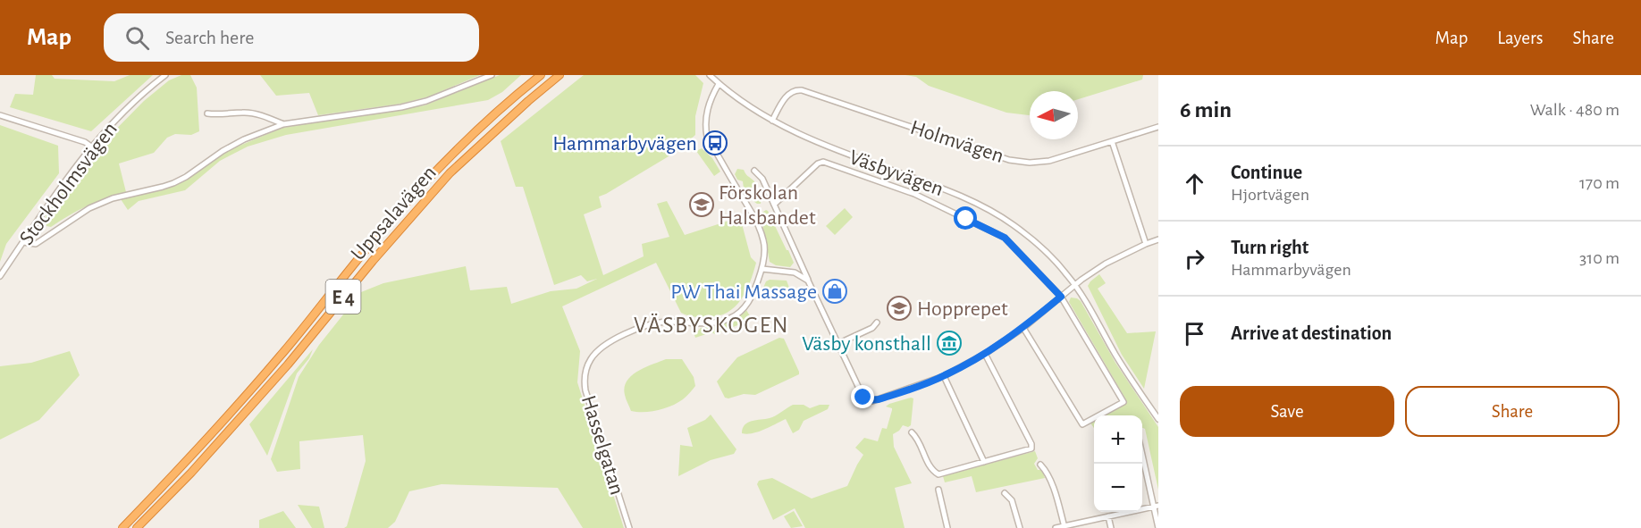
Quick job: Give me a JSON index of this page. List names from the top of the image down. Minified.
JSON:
{"streets":{"highway":["Uppsalavägen","E 4"],"street":["Holmvägen","Väsbyvägen","Stockholmsvägen","Hasselgatan"]},"crossings":[["Holmvägen","Väsbyvägen"],["Väsbyvägen","Hasselgatan"]],"districts":["VÄSBYSKOGEN"],"places":{"bus stop":["Hammarbyvägen"],"school or university":["Förskolan Halsbandet","Hopprepet"],"shop":["PW Thai Massage"],"museum":["Väsby konsthall"]},"north":"left","page":{"header":"Map","search":"Search here","nav":["Map","Layers","Share"],"heading":["6 min","Walk · 480 m"],"list":[["Continue","Hjortvägen","170 m"],["Turn right","Hammarbyvägen","310 m"],"Arrive at destination"],"buttons":["Save","Share"],"map_buttons":["+","−"]}}
